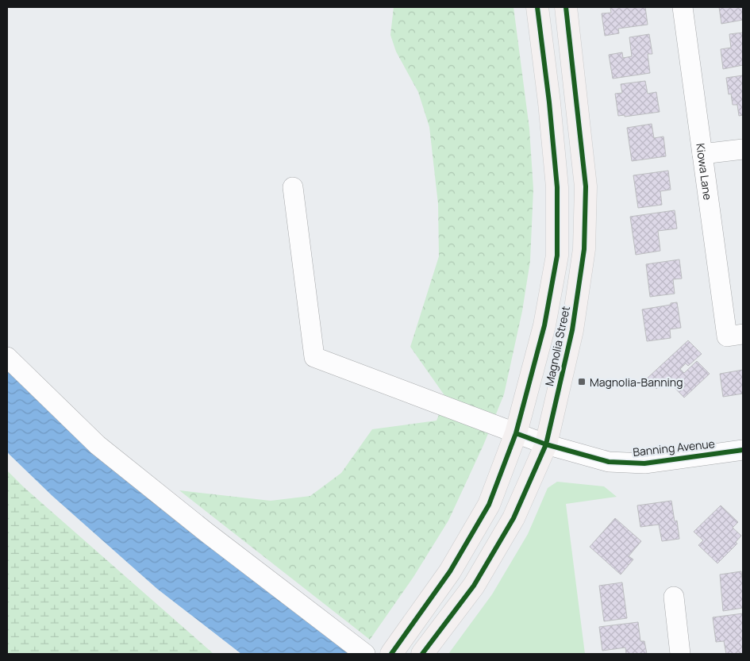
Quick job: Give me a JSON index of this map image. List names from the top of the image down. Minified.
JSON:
{"streets":{"main road":["Magnolia Street"],"street":["Kiowa Lane","Banning Avenue"]},"crossings":[["Magnolia Street","Banning Avenue"]],"places":{"transit":["Magnolia-Banning"]}}
